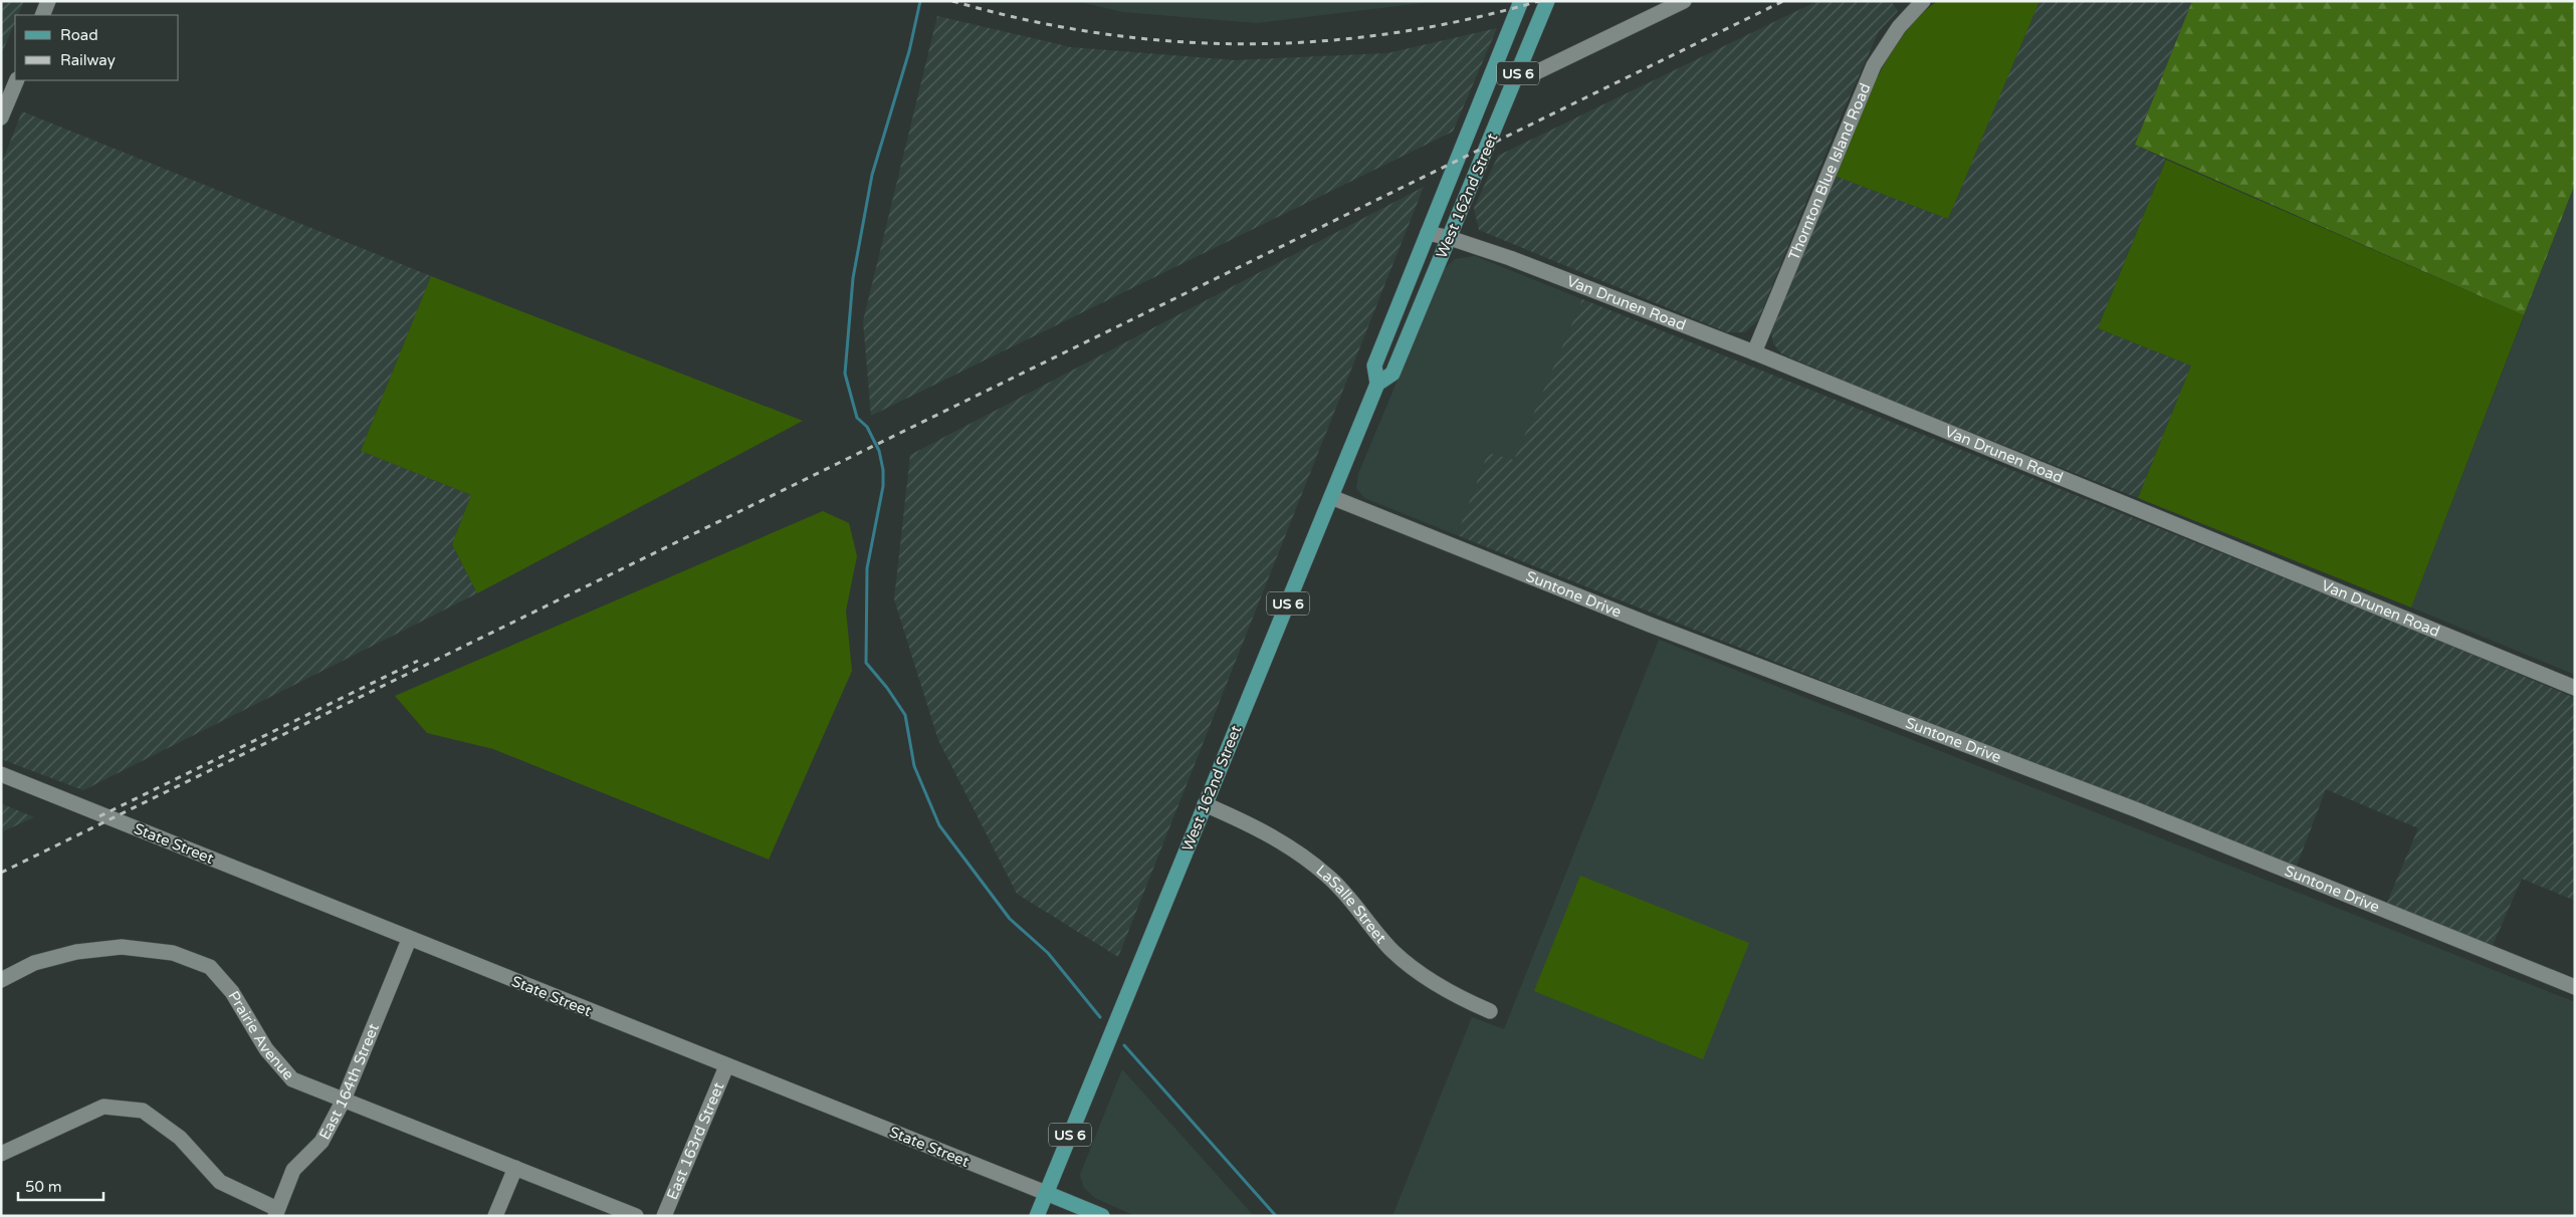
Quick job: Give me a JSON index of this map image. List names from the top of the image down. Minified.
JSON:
{"streets":{"main road":["US 6","West 162nd Street","State Street"],"street":["Thornton Blue Island Road","Van Drunen Road","Suntone Drive","LaSalle Street","Prairie Avenue","East 164th Street","East 163rd Street"]},"crossings":[["US 6","West 162nd Street"],["US 6","State Street"],["Thornton Blue Island Road","Van Drunen Road"],["West 162nd Street","Van Drunen Road"],["West 162nd Street","Suntone Drive"],["West 162nd Street","State Street"],["West 162nd Street","LaSalle Street"],["State Street","East 164th Street"],["State Street","East 163rd Street"],["Prairie Avenue","East 164th Street"]],"legend":["Road","Railway"],"scale_bar":"50 m"}
